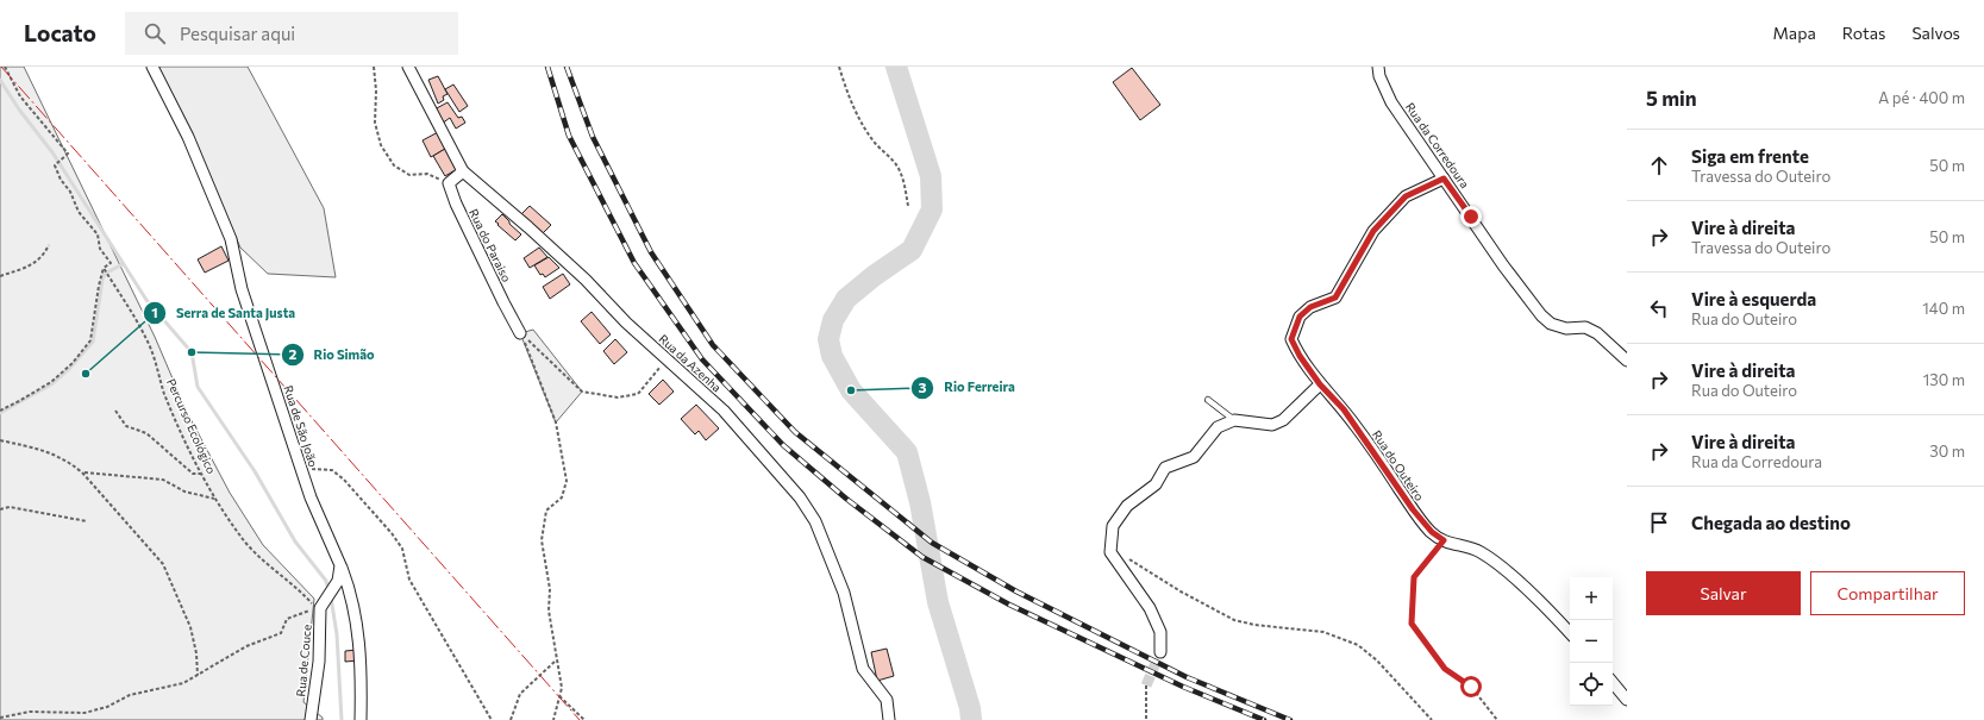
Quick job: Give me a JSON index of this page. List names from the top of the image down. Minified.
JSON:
{"streets":{"street":["Rua da Corredoura","Rua do Paraiso","Rua da Azenha","Rua de São João","Rua do Outeiro","Rua de Couce"],"path":["Percurso Ecológico"]},"crossings":[["Rua da Corredoura","Rua do Outeiro"],["Percurso Ecológico","Rua de Couce"]],"places":["Rio Simão","Serra de Santa Justa","Rio Ferreira"],"page":{"header":"Locato","search":"Pesquisar aqui","nav":["Mapa","Rotas","Salvos"],"heading":["5 min","A pé · 400 m"],"list":[["Siga em frente","Travessa do Outeiro","50 m"],["Vire à direita","Travessa do Outeiro","50 m"],["Vire à esquerda","Rua do Outeiro","140 m"],["Vire à direita","Rua do Outeiro","130 m"],["Vire à direita","Rua da Corredoura","30 m"],"Chegada ao destino"],"buttons":["Salvar","Compartilhar"],"map_buttons":["+","−"]}}
